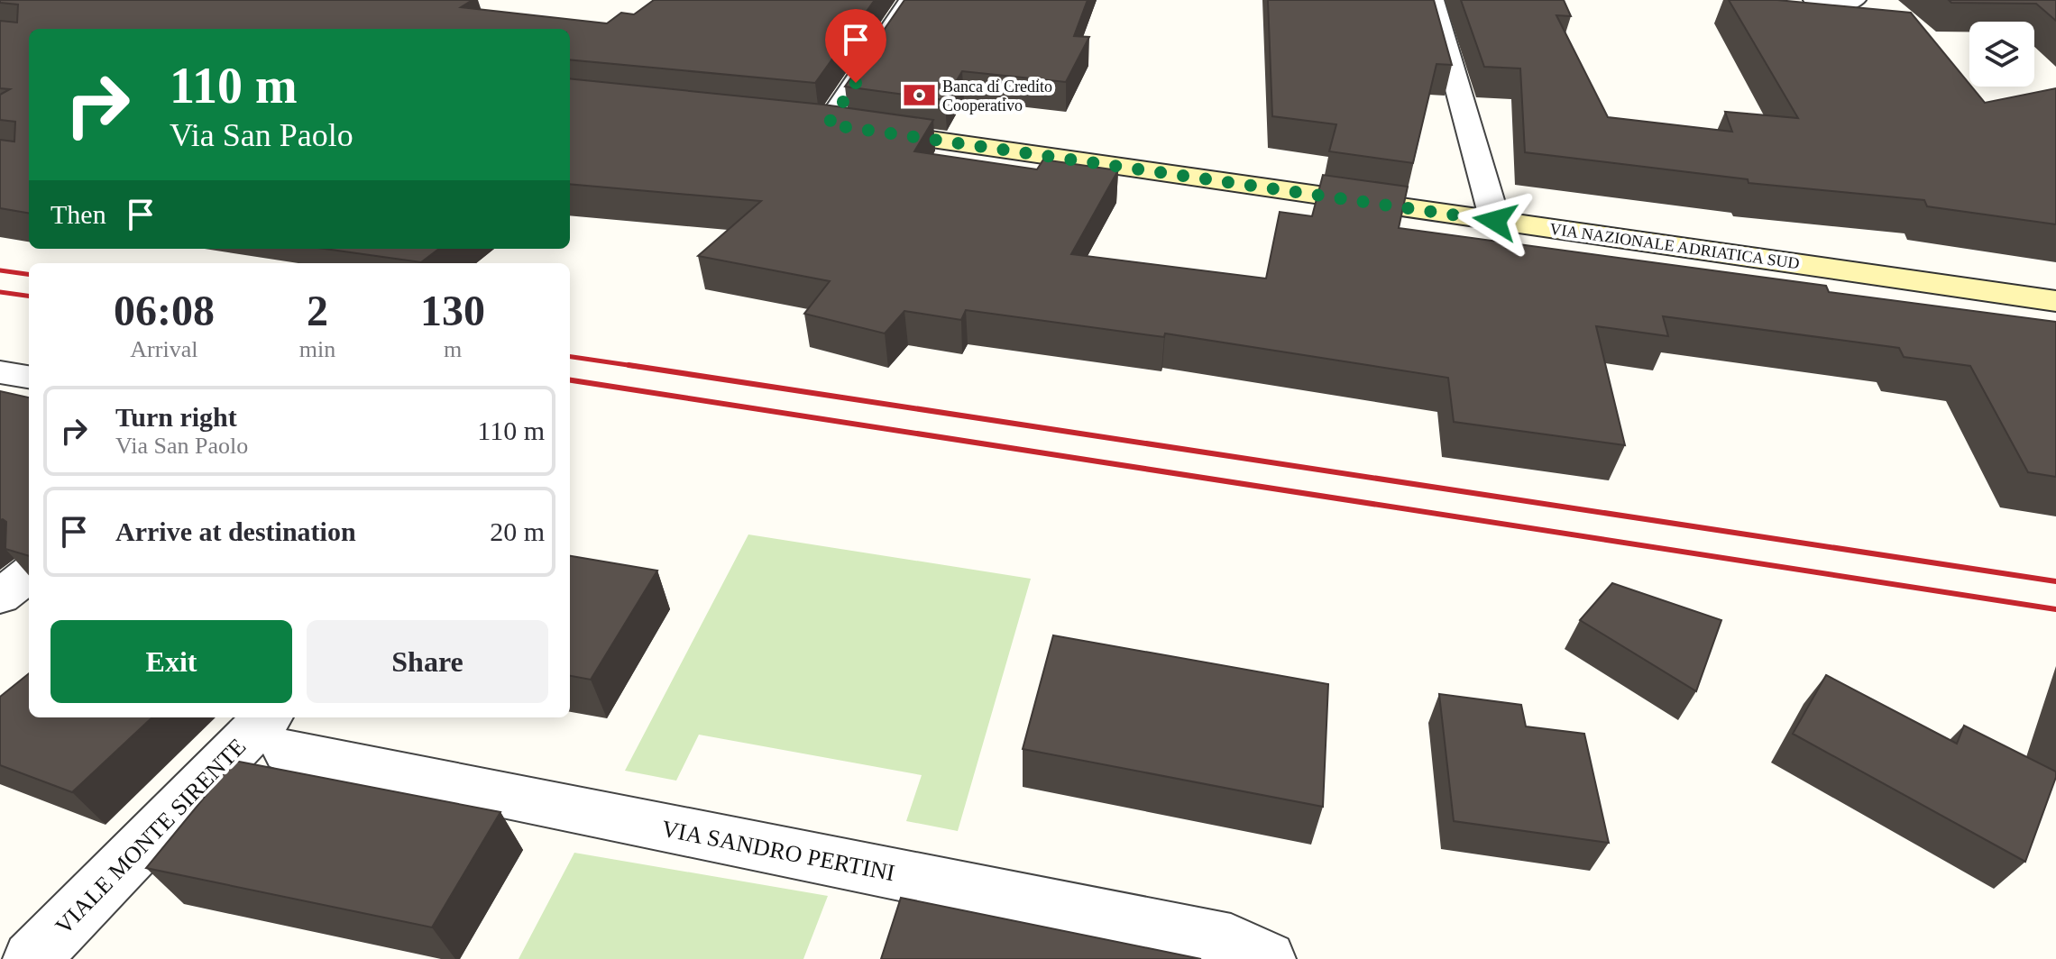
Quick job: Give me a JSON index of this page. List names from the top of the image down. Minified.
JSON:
{"streets":{"main road":["VIA NAZIONALE ADRIATICA SUD"],"street":["VIALE MONTE SIRENTE","VIA SANDRO PERTINI"]},"crossings":[["VIALE MONTE SIRENTE","VIA SANDRO PERTINI"]],"places":{"bank":["Banca di Credito Cooperativo"]},"page":{"turn":["110 m","Via San Paolo"],"then":"Then","eta":["06:08","Arrival","2","min","130","m"],"list":[{"name":"Turn right","note":"Via San Paolo","value":"110 m"},{"name":"Arrive at destination","value":"20 m"}],"buttons":["Exit","Share"]}}
